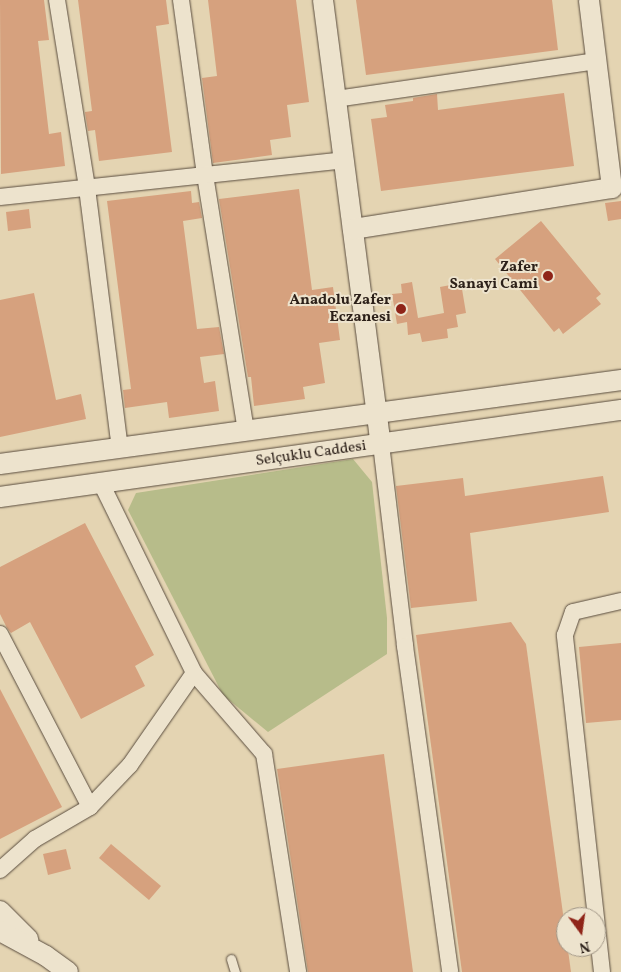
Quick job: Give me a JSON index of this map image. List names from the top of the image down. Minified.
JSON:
{"streets":{"street":["Selçuklu Caddesi"]},"places":["Zafer Sanayi Cami","Anadolu Zafer Eczanesi"],"north":"bottom"}
